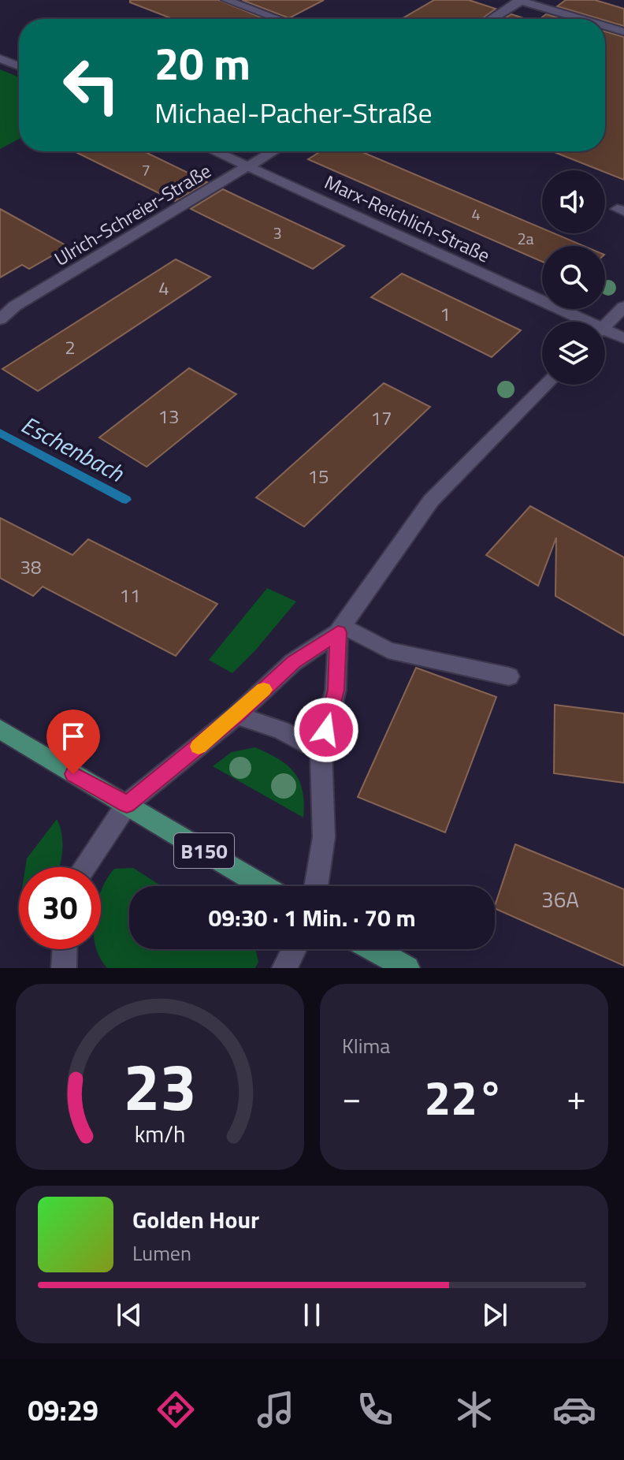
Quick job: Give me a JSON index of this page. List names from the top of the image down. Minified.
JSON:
{"streets":{"main road":["B150"],"street":["Ulrich-Schreier-Straße","Marx-Reichlich-Straße"]},"crossings":[["Ulrich-Schreier-Straße","Marx-Reichlich-Straße"]],"water":["Eschenbach"],"house_numbers":["7","4","3","2a","4","1","2","13","17","15","38","11","36A"],"page":{"turn":["20 m","Michael-Pacher-Straße"],"limit":"30","trip":"09:30 · 1 Min. · 70 m","tile":"Klima","heat":["−","22°","+"],"song":["Golden Hour","Lumen"],"tabs":"09:29","gauge":["23","km/h"]}}
